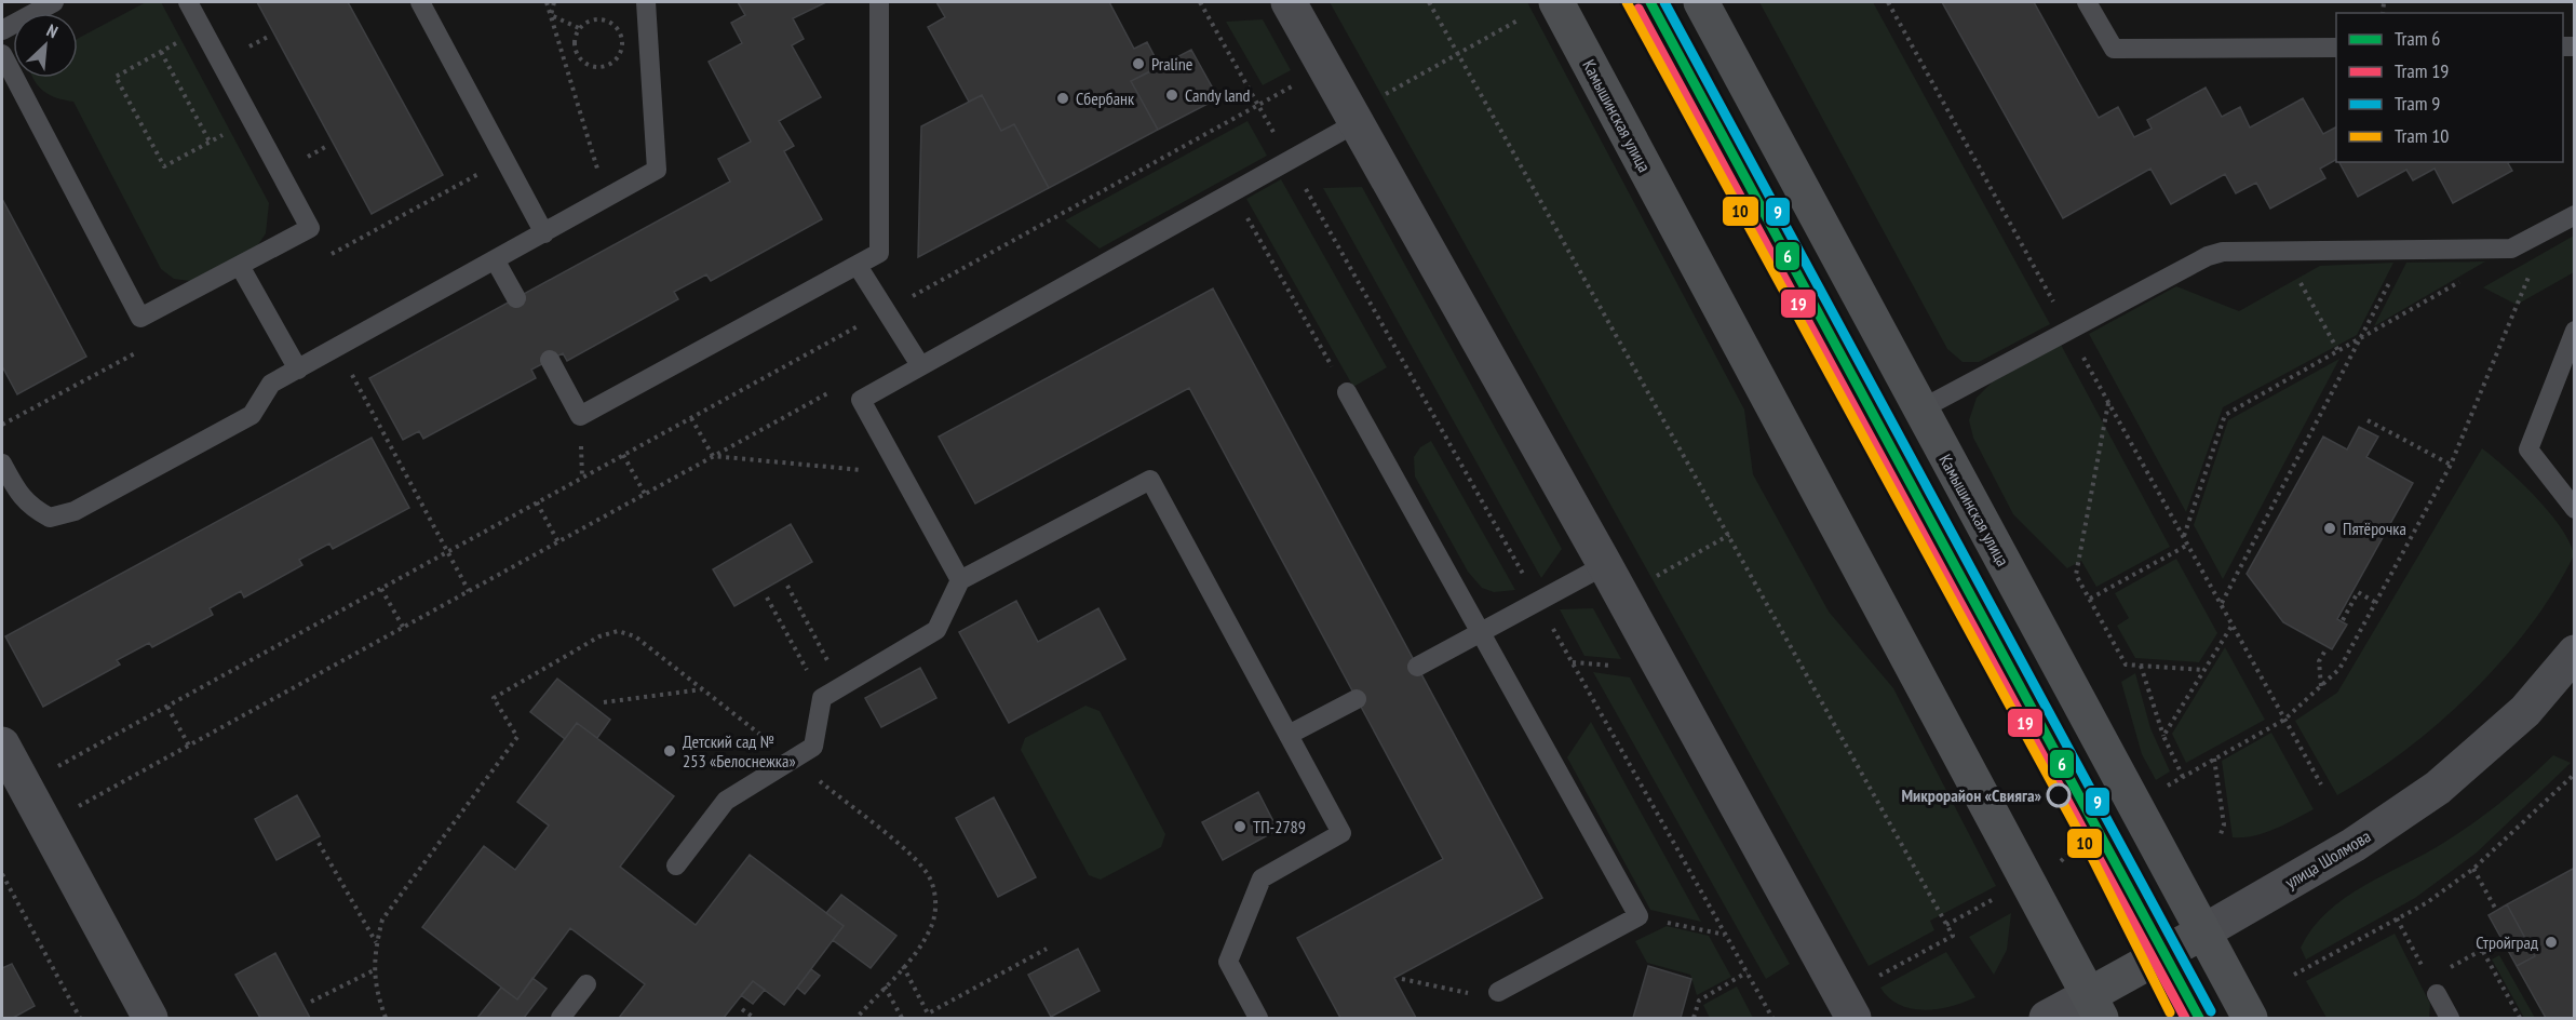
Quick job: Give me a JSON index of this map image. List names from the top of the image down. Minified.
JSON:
{"streets":{"main road":["Камышинская улица","улица Шолмова"]},"crossings":[["Камышинская улица","улица Шолмова"]],"places":["Praline","Candy land","Сбербанк","Пятёрочка","Детский сад № 253 «Белоснежка»","Микрорайон «Свияга»","ТП-2789","Стройград"],"lines":["tram line 6","tram line 9","tram line 10","tram line 19"],"legend":["Tram 6","Tram 19","Tram 9","Tram 10"],"north":"top right"}
